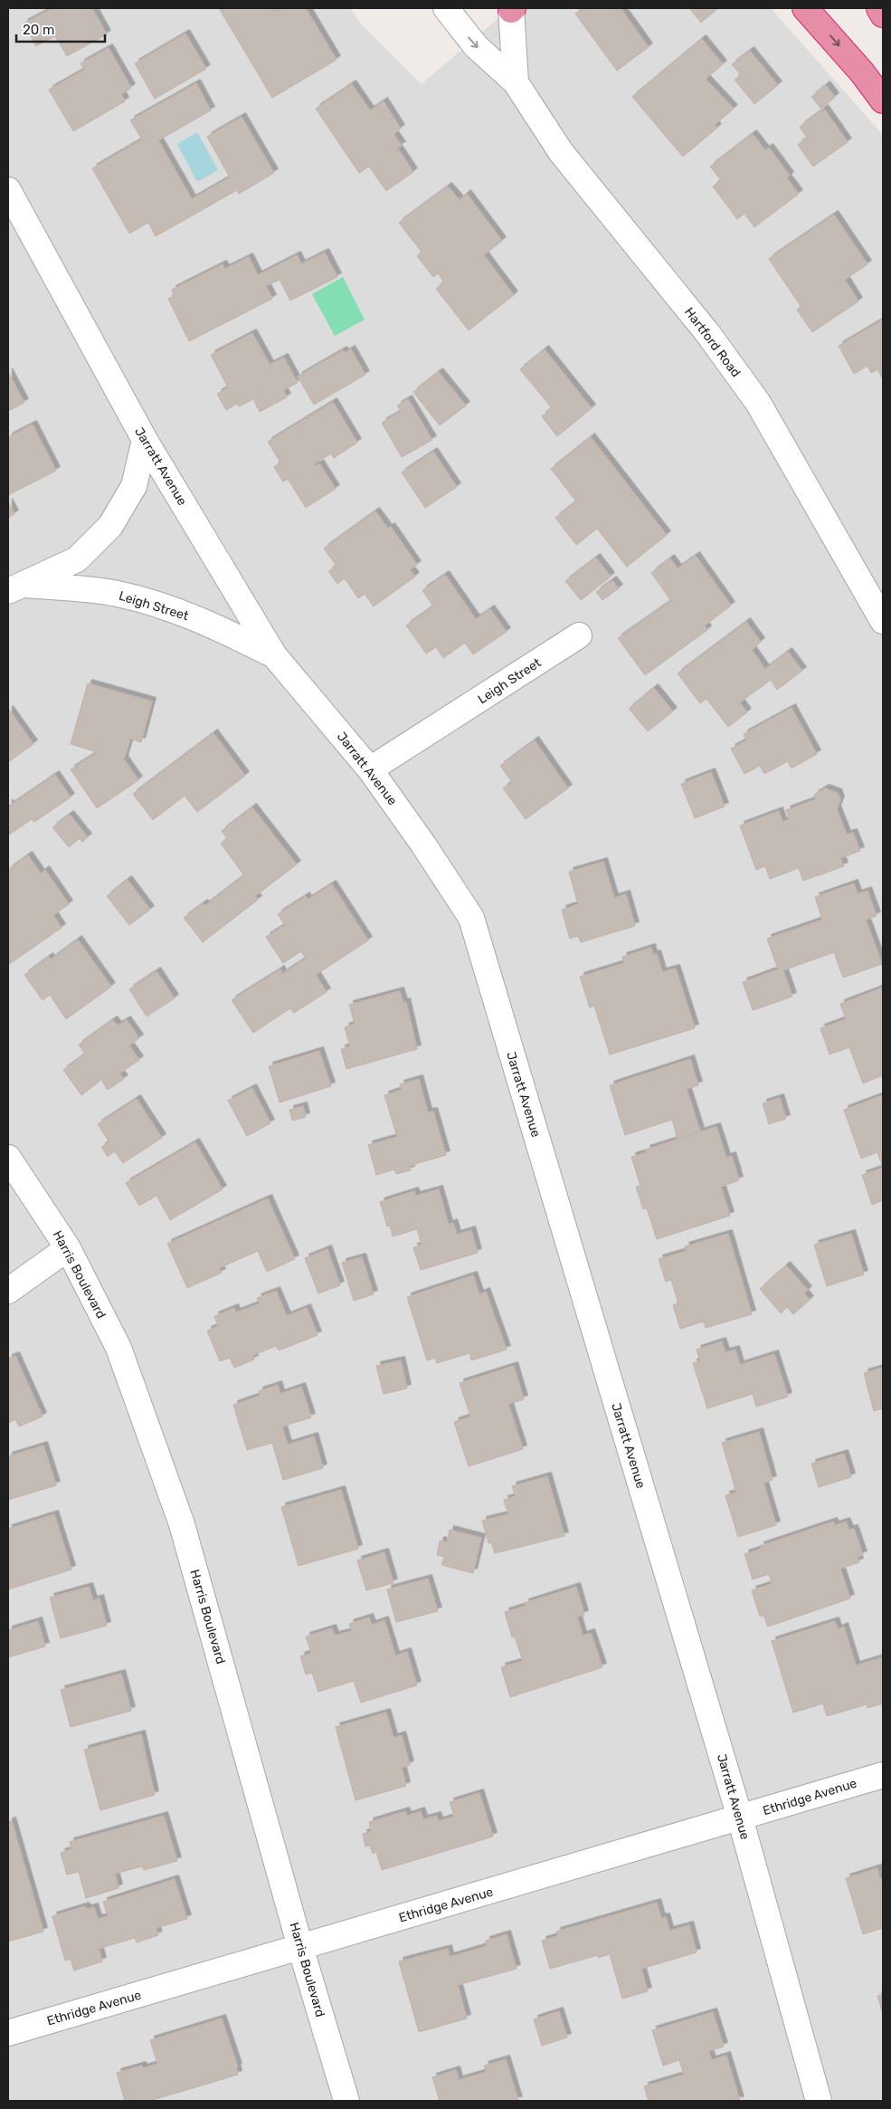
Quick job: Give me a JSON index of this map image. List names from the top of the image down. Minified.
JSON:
{"streets":{"street":["Hartford Road","Jarratt Avenue","Leigh Street","Harris Boulevard","Ethridge Avenue"]},"crossings":[["Jarratt Avenue","Leigh Street"],["Jarratt Avenue","Ethridge Avenue"],["Harris Boulevard","Ethridge Avenue"]],"scale_bar":"20 m"}
